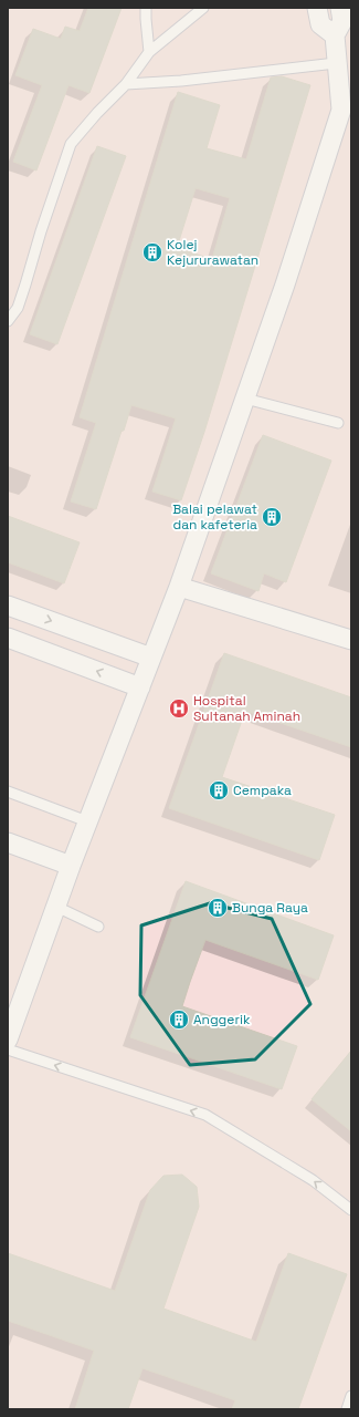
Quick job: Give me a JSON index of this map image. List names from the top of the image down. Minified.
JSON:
{"places":{"building":["Kolej Kejururawatan","Balai pelawat dan kafeteria","Cempaka","Bunga Raya","Anggerik"],"hospital":["Hospital Sultanah Aminah"]}}
